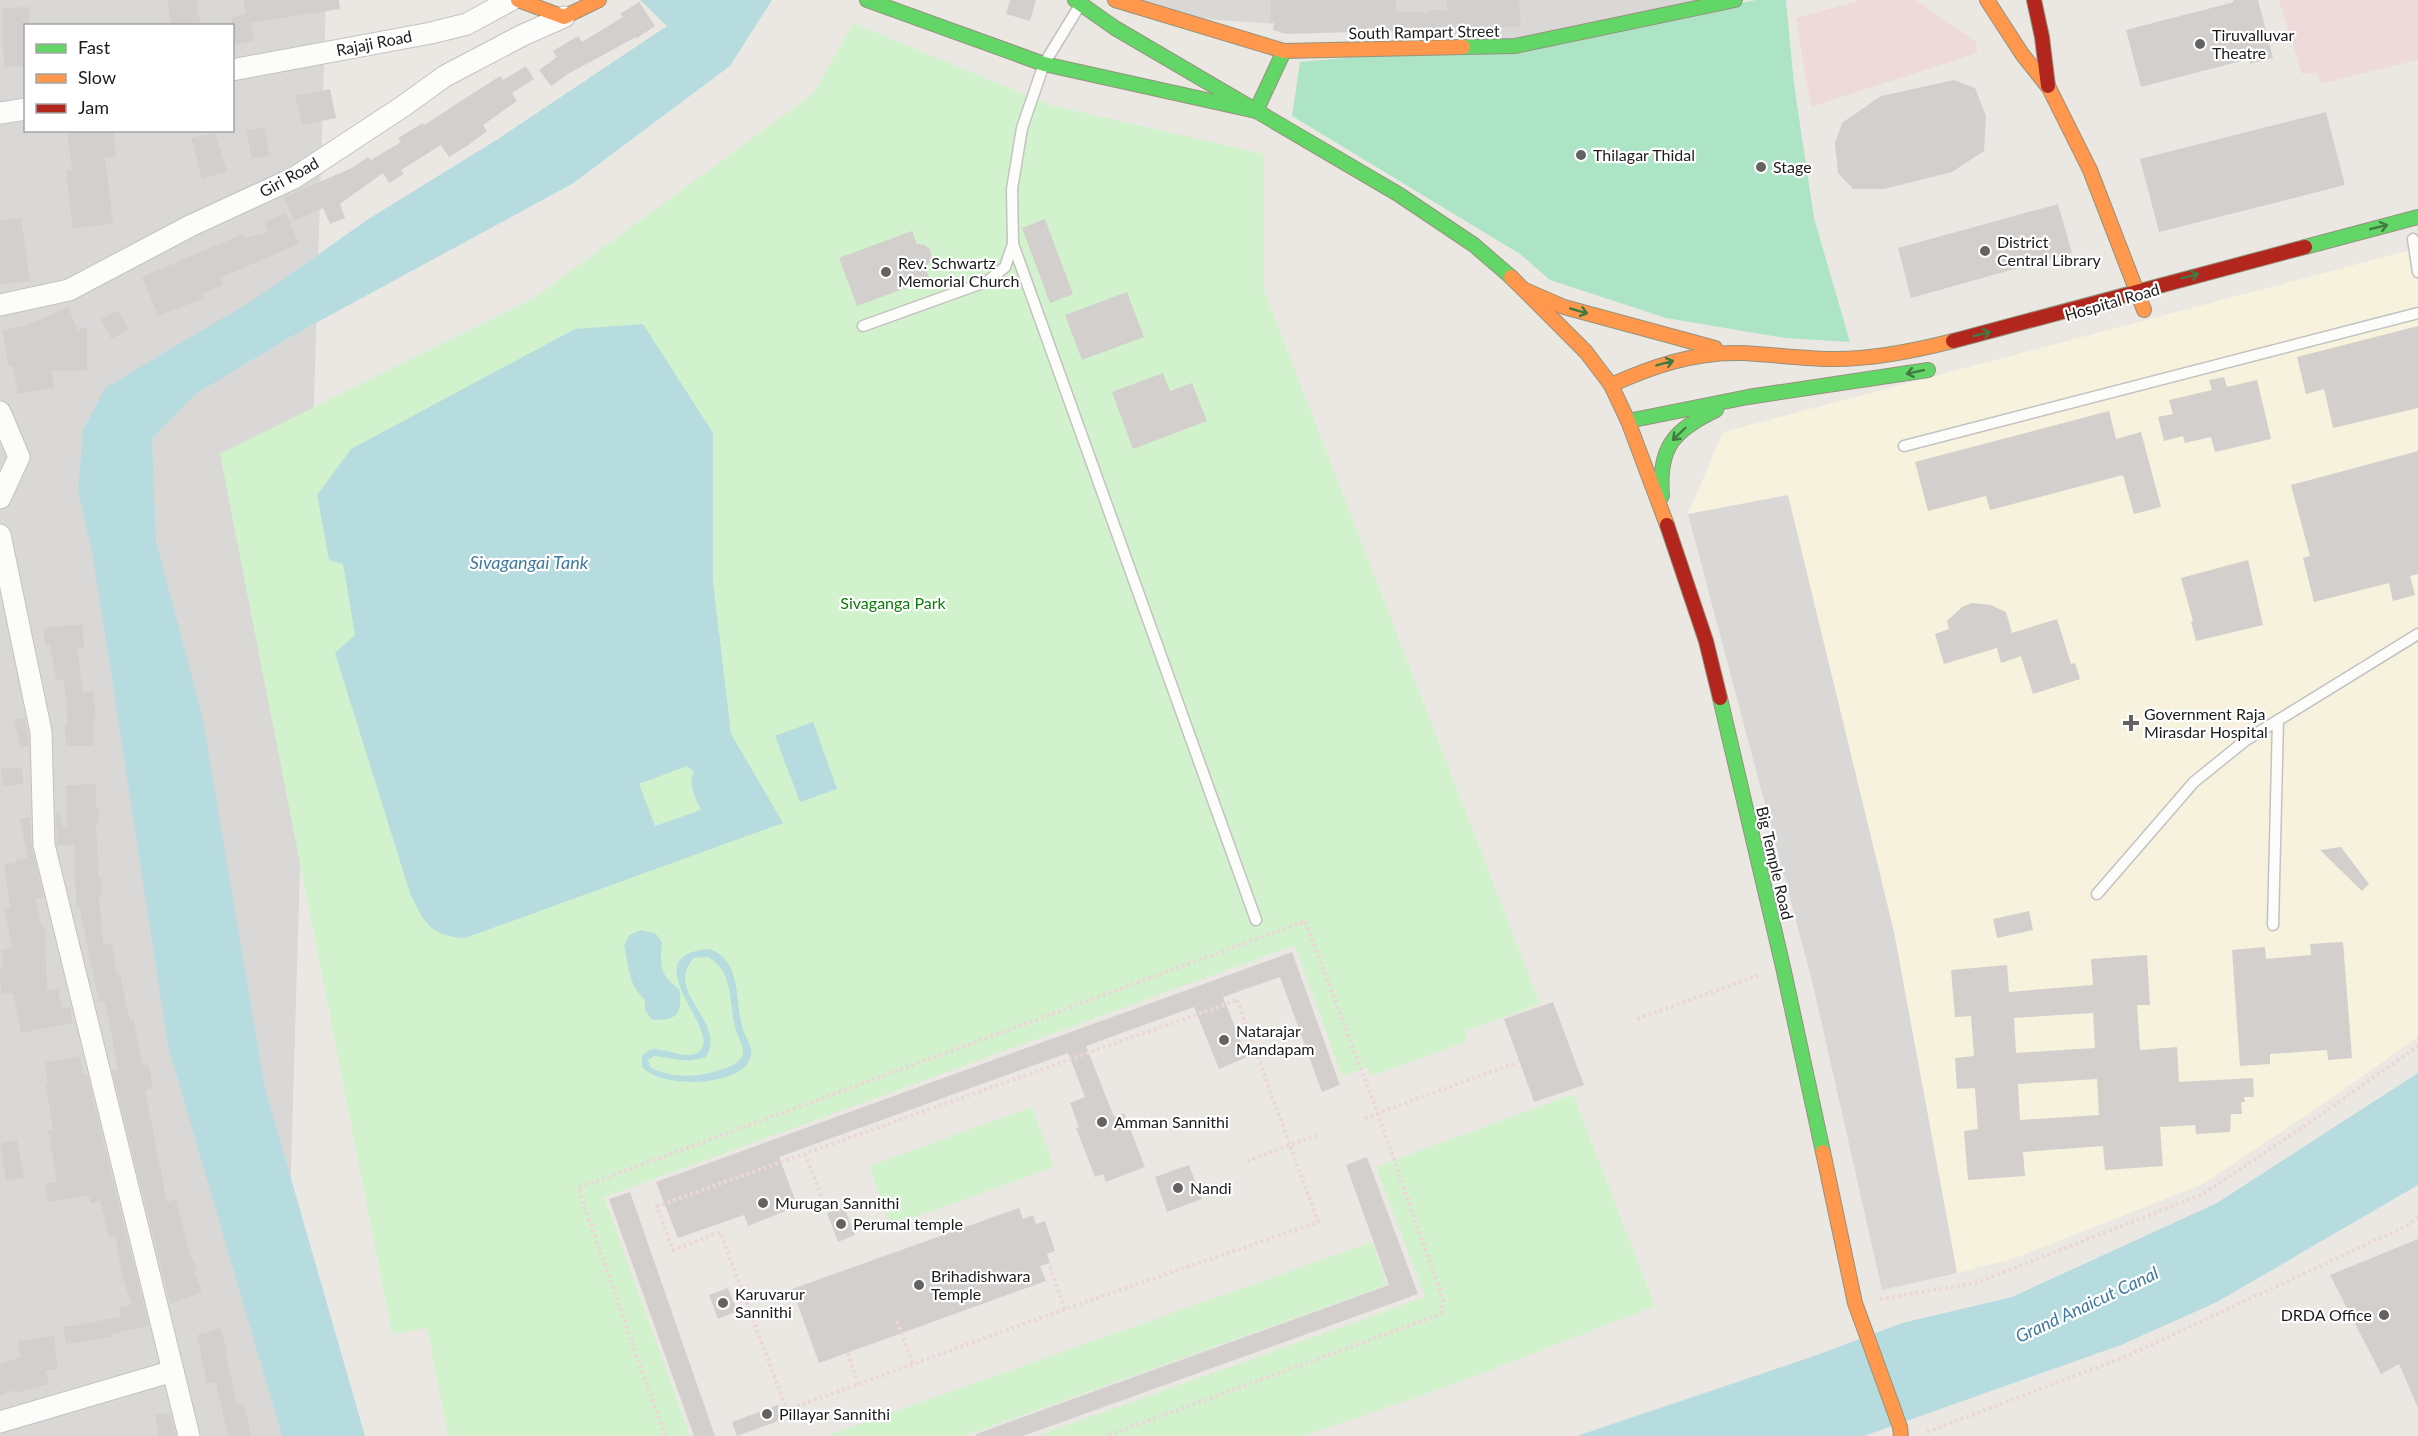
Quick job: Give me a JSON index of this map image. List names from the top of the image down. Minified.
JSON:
{"streets":{"main road":["South Rampart Street","Hospital Road","Big Temple Road"],"street":["Rajaji Road","Giri Road"]},"water":["Sivagangai Tank","Grand Anaicut Canal"],"parks":["Sivaganga Park"],"places":{"other":["Tiruvalluvar Theatre","Thilagar Thidal","Stage","District Central Library","Rev. Schwartz Memorial Church","Natarajar Mandapam","Amman Sannithi","Nandi","Murugan Sannithi","Perumal temple","Brihadishwara Temple","Karuvarur Sannithi","DRDA Office","Pillayar Sannithi"],"health":["Government Raja Mirasdar Hospital"]},"legend":["Fast","Slow","Jam"]}
